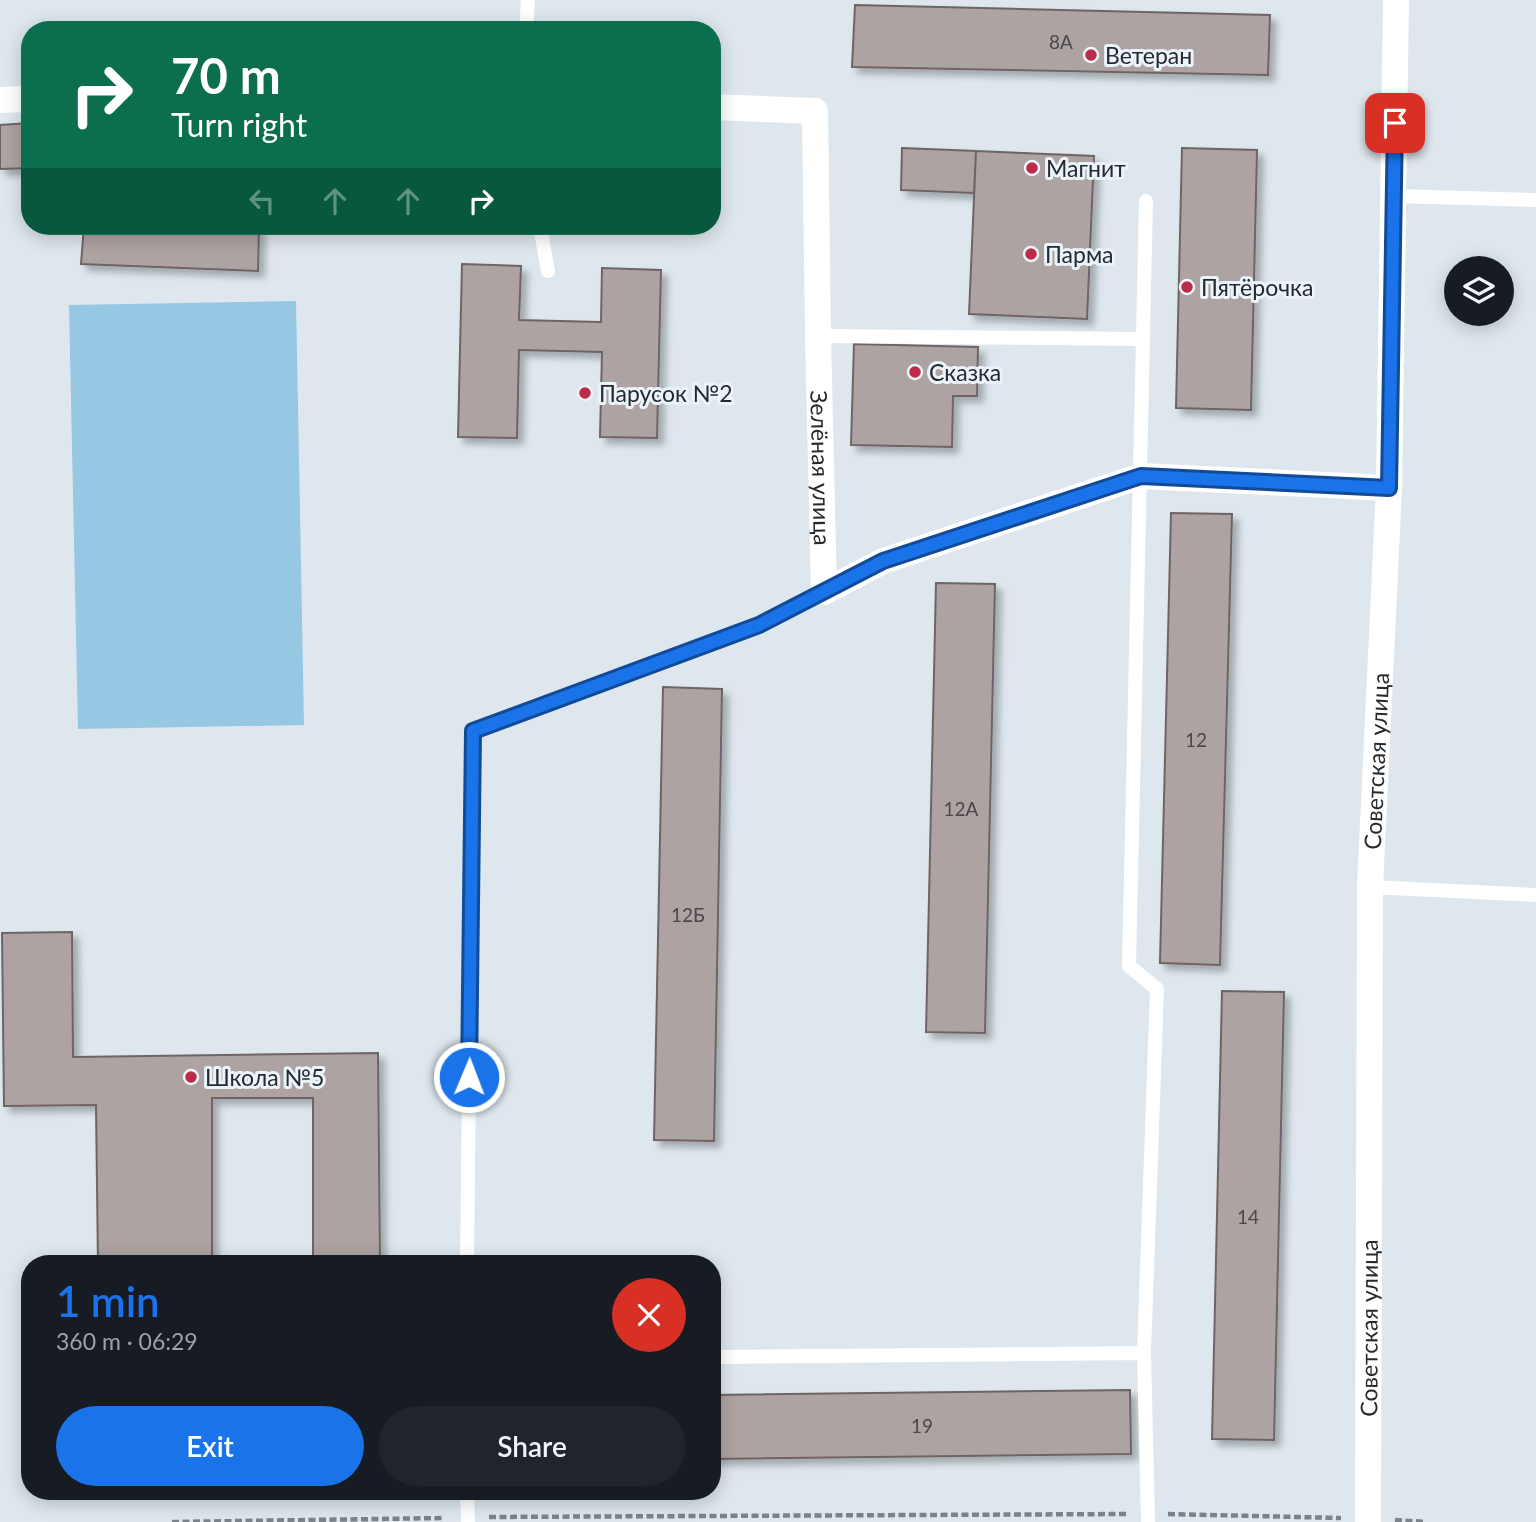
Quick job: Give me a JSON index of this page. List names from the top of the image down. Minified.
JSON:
{"streets":{"street":["Зелёная улица","Советская улица"]},"places":["Ветеран","Магнит","Парма","Пятёрочка","Сказка","Парусок №2","Школа №5"],"house_numbers":["8А","12","12А","12Б","14","19"],"page":{"turn":["70 m","Turn right"],"heading":["1 min","360 m · 06:29"],"buttons":["Exit","Share"]}}
